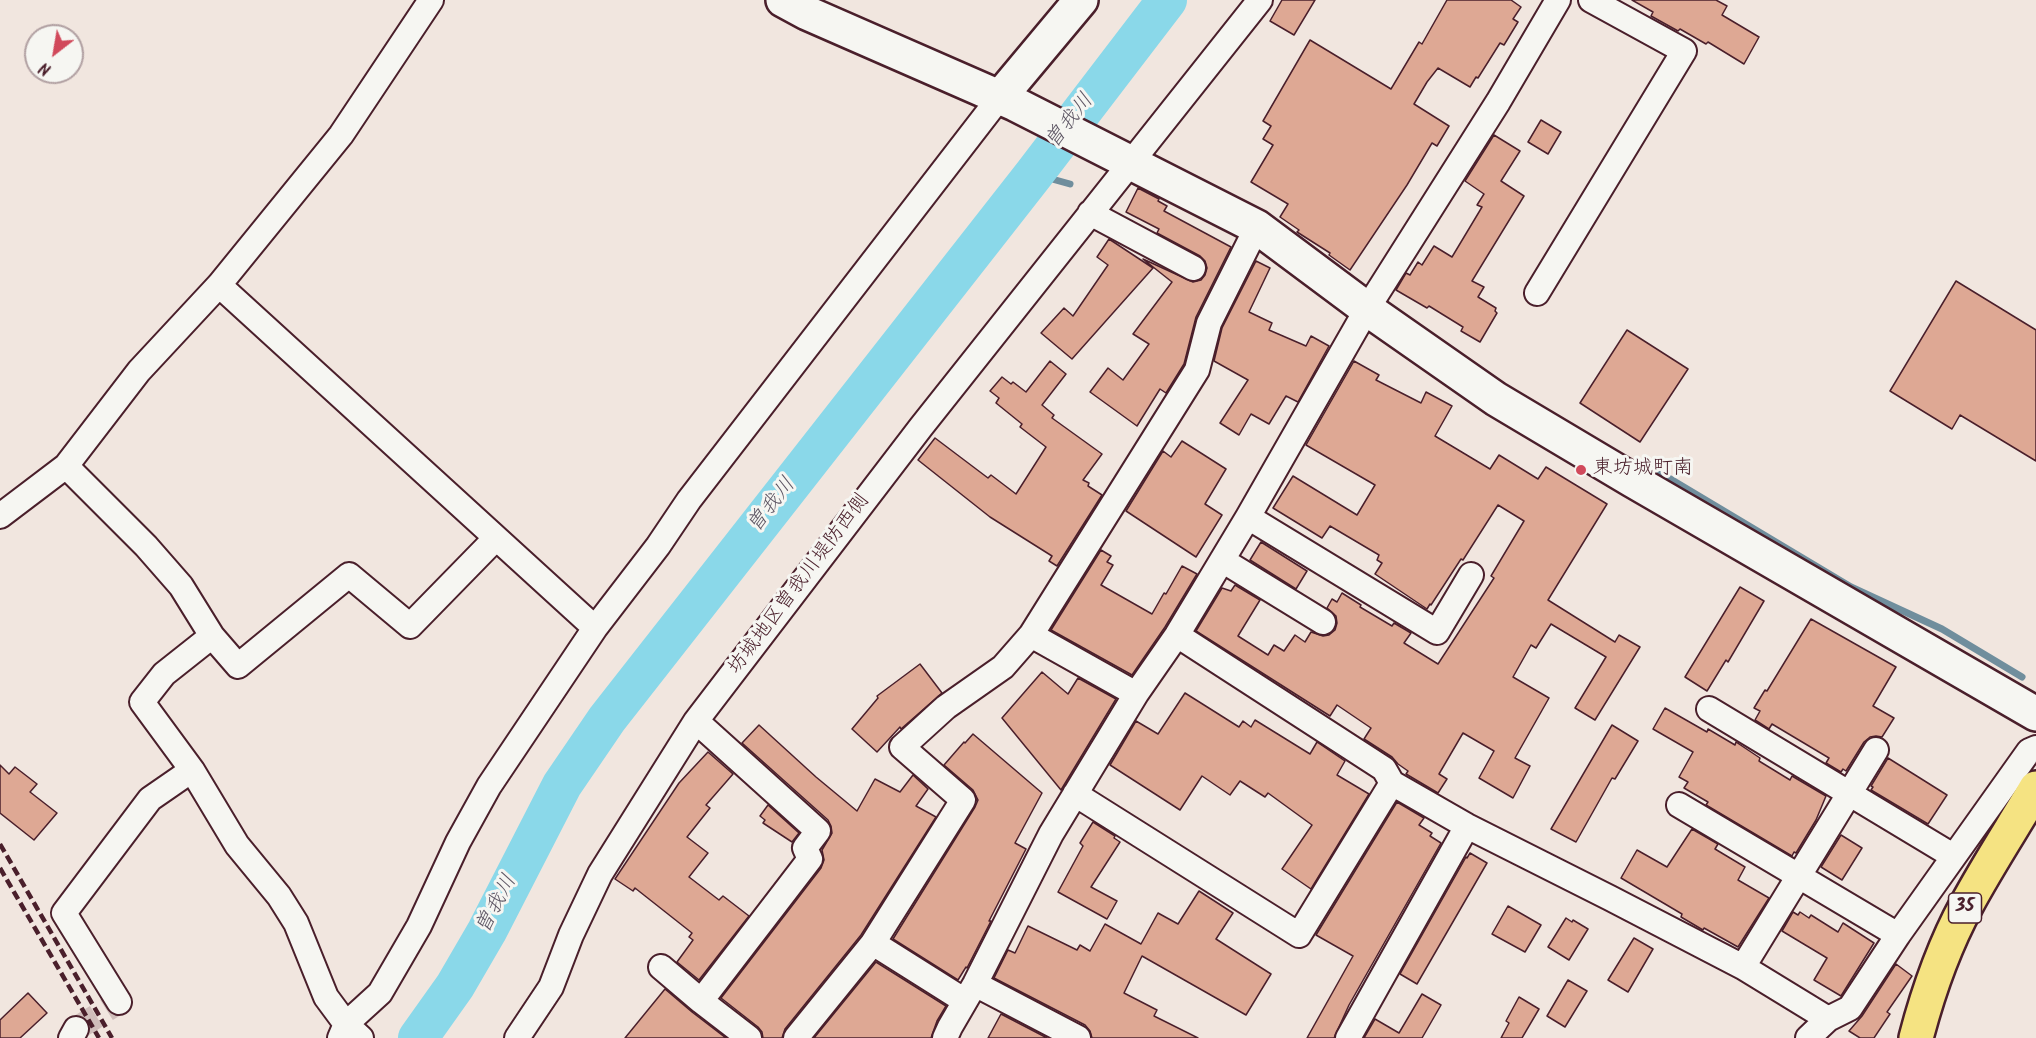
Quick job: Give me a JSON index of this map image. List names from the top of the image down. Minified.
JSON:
{"streets":{"main road":["35"],"street":["坊城地区曽我川堤防西側"]},"water":["曽我川"],"places":["東坊城町南"],"north":"bottom left"}
